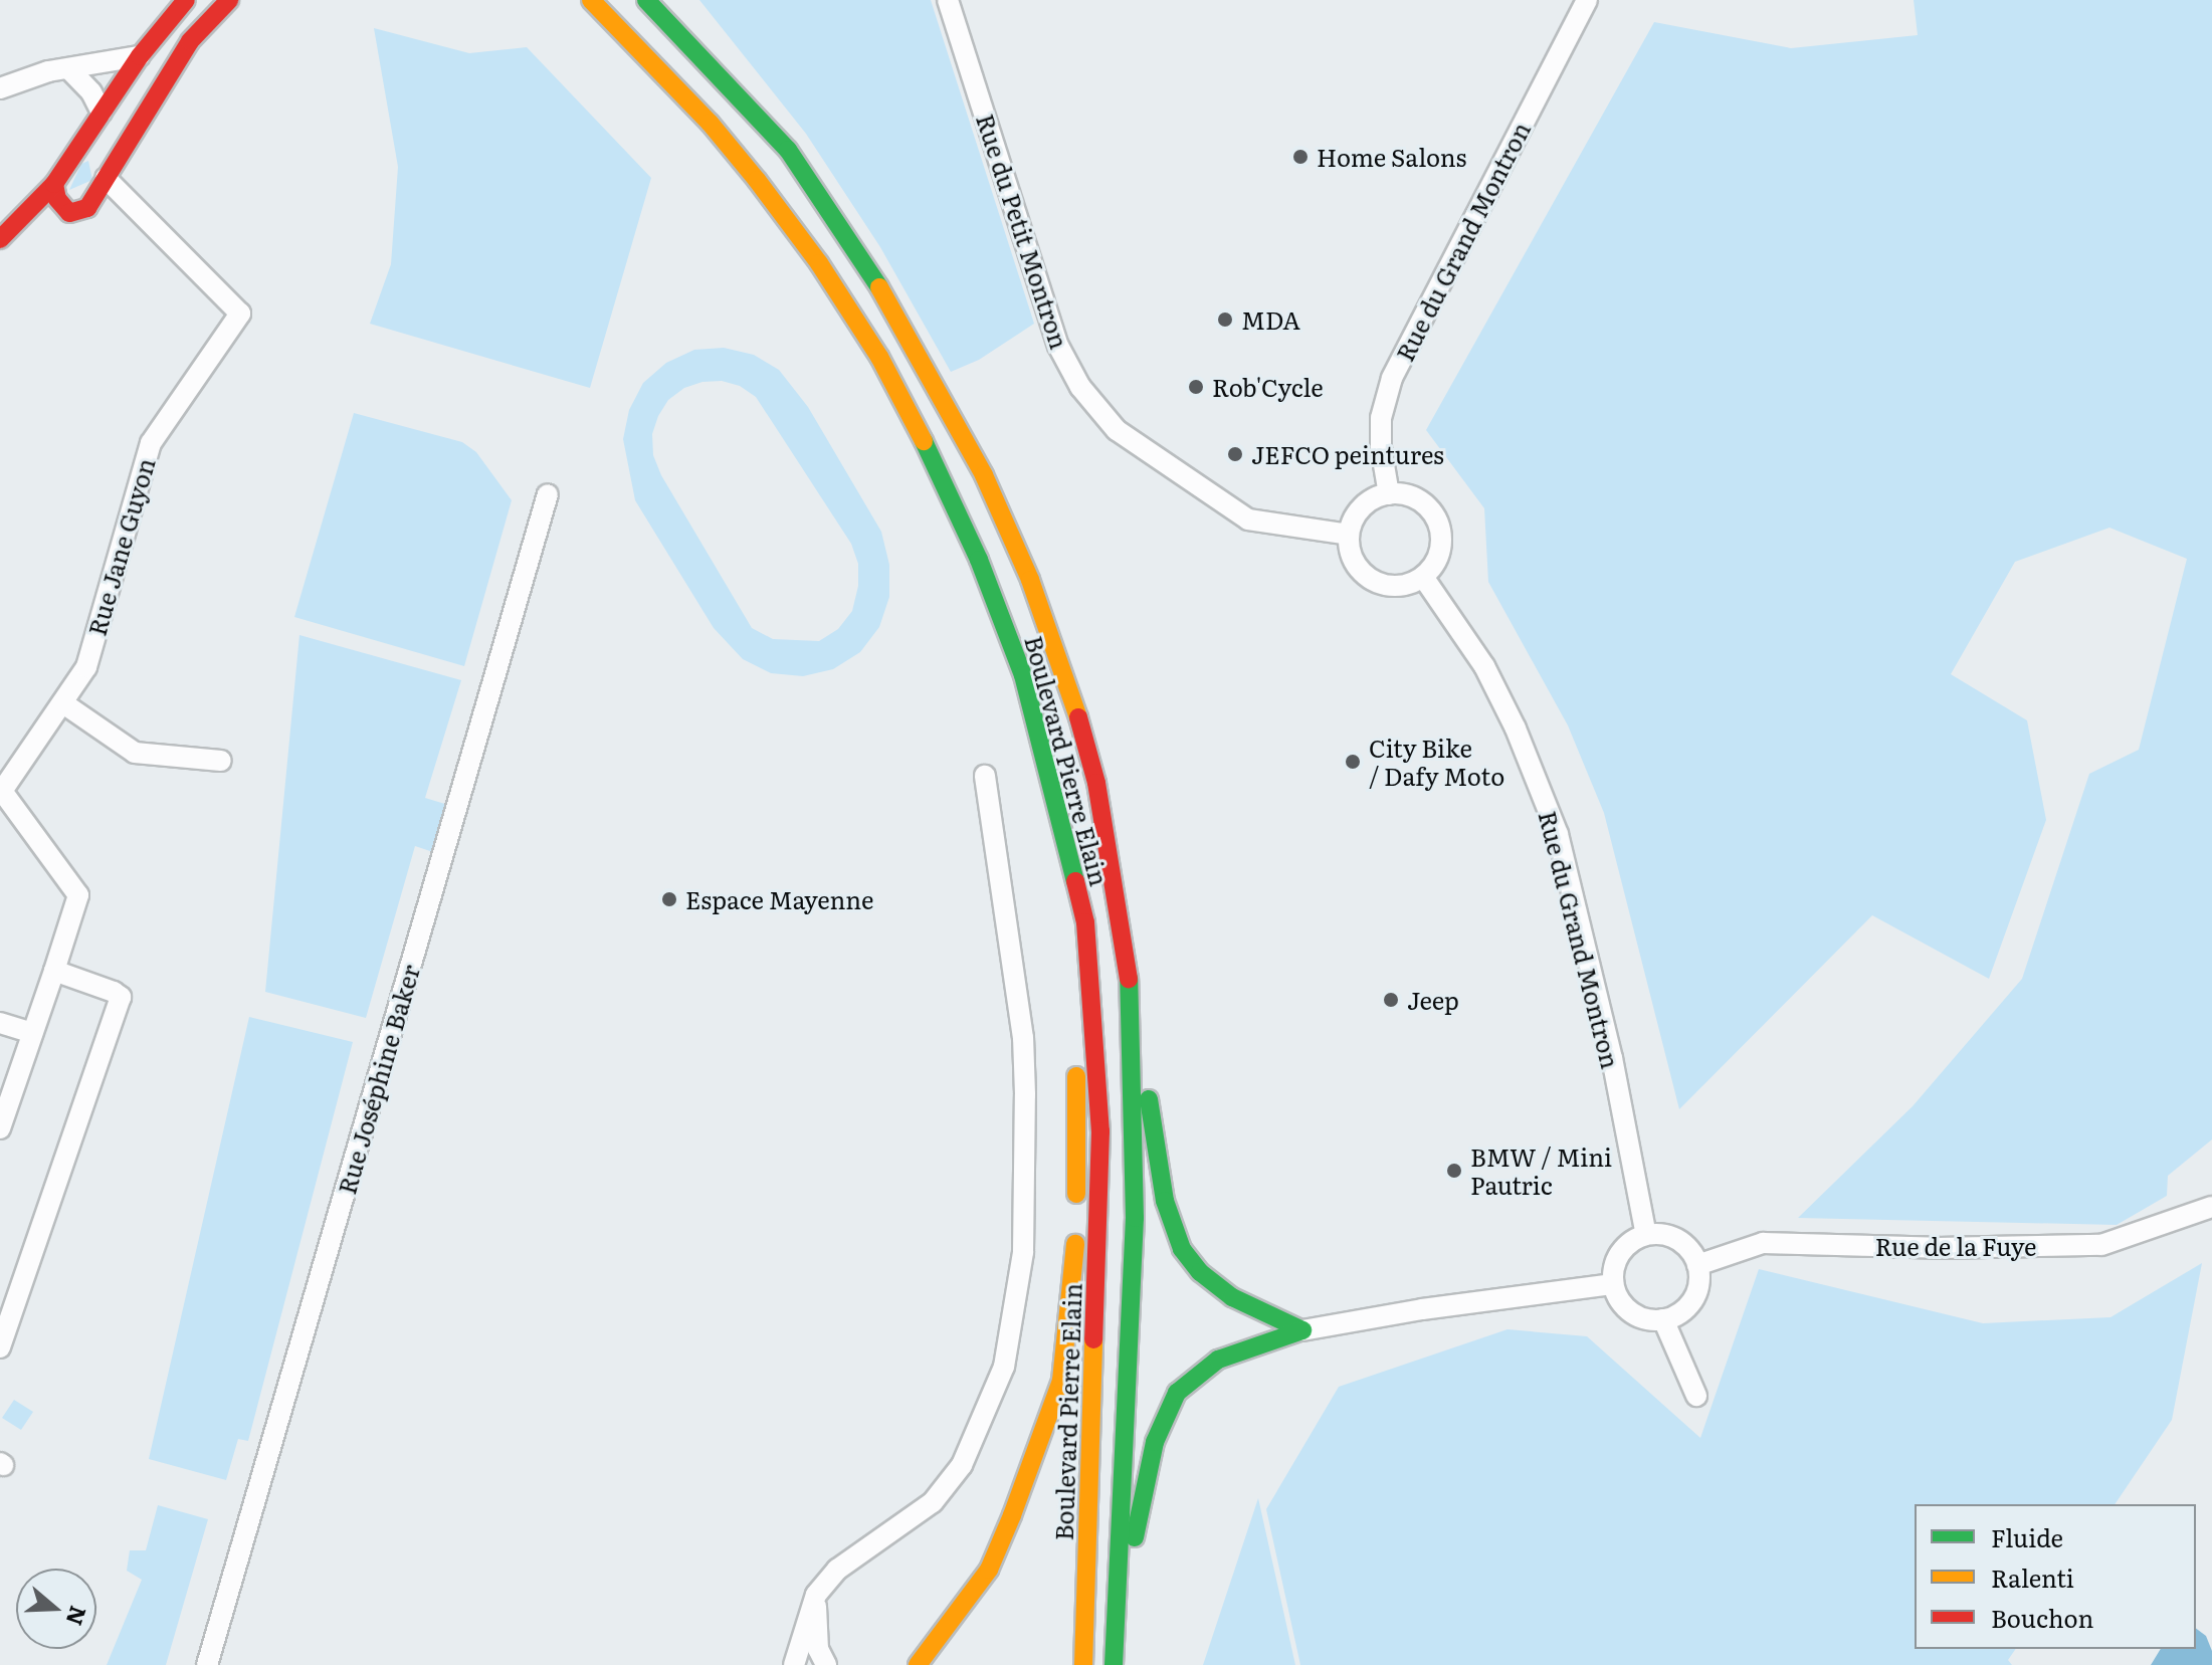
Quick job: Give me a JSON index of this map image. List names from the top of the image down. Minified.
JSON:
{"streets":{"main road":["Boulevard Pierre Elain"],"street":["Rue du Petit Montron","Rue du Grand Montron","Rue Jane Guyon","Rue Joséphine Baker","Rue de la Fuye"]},"crossings":[["Rue du Petit Montron","Rue du Grand Montron"],["Rue du Grand Montron","Rue de la Fuye"]],"places":["Home Salons","MDA","Rob'Cycle","JEFCO peintures","City Bike / Dafy Moto","Espace Mayenne","Jeep","BMW / Mini Pautric"],"legend":["Fluide","Ralenti","Bouchon"],"north":"right"}
